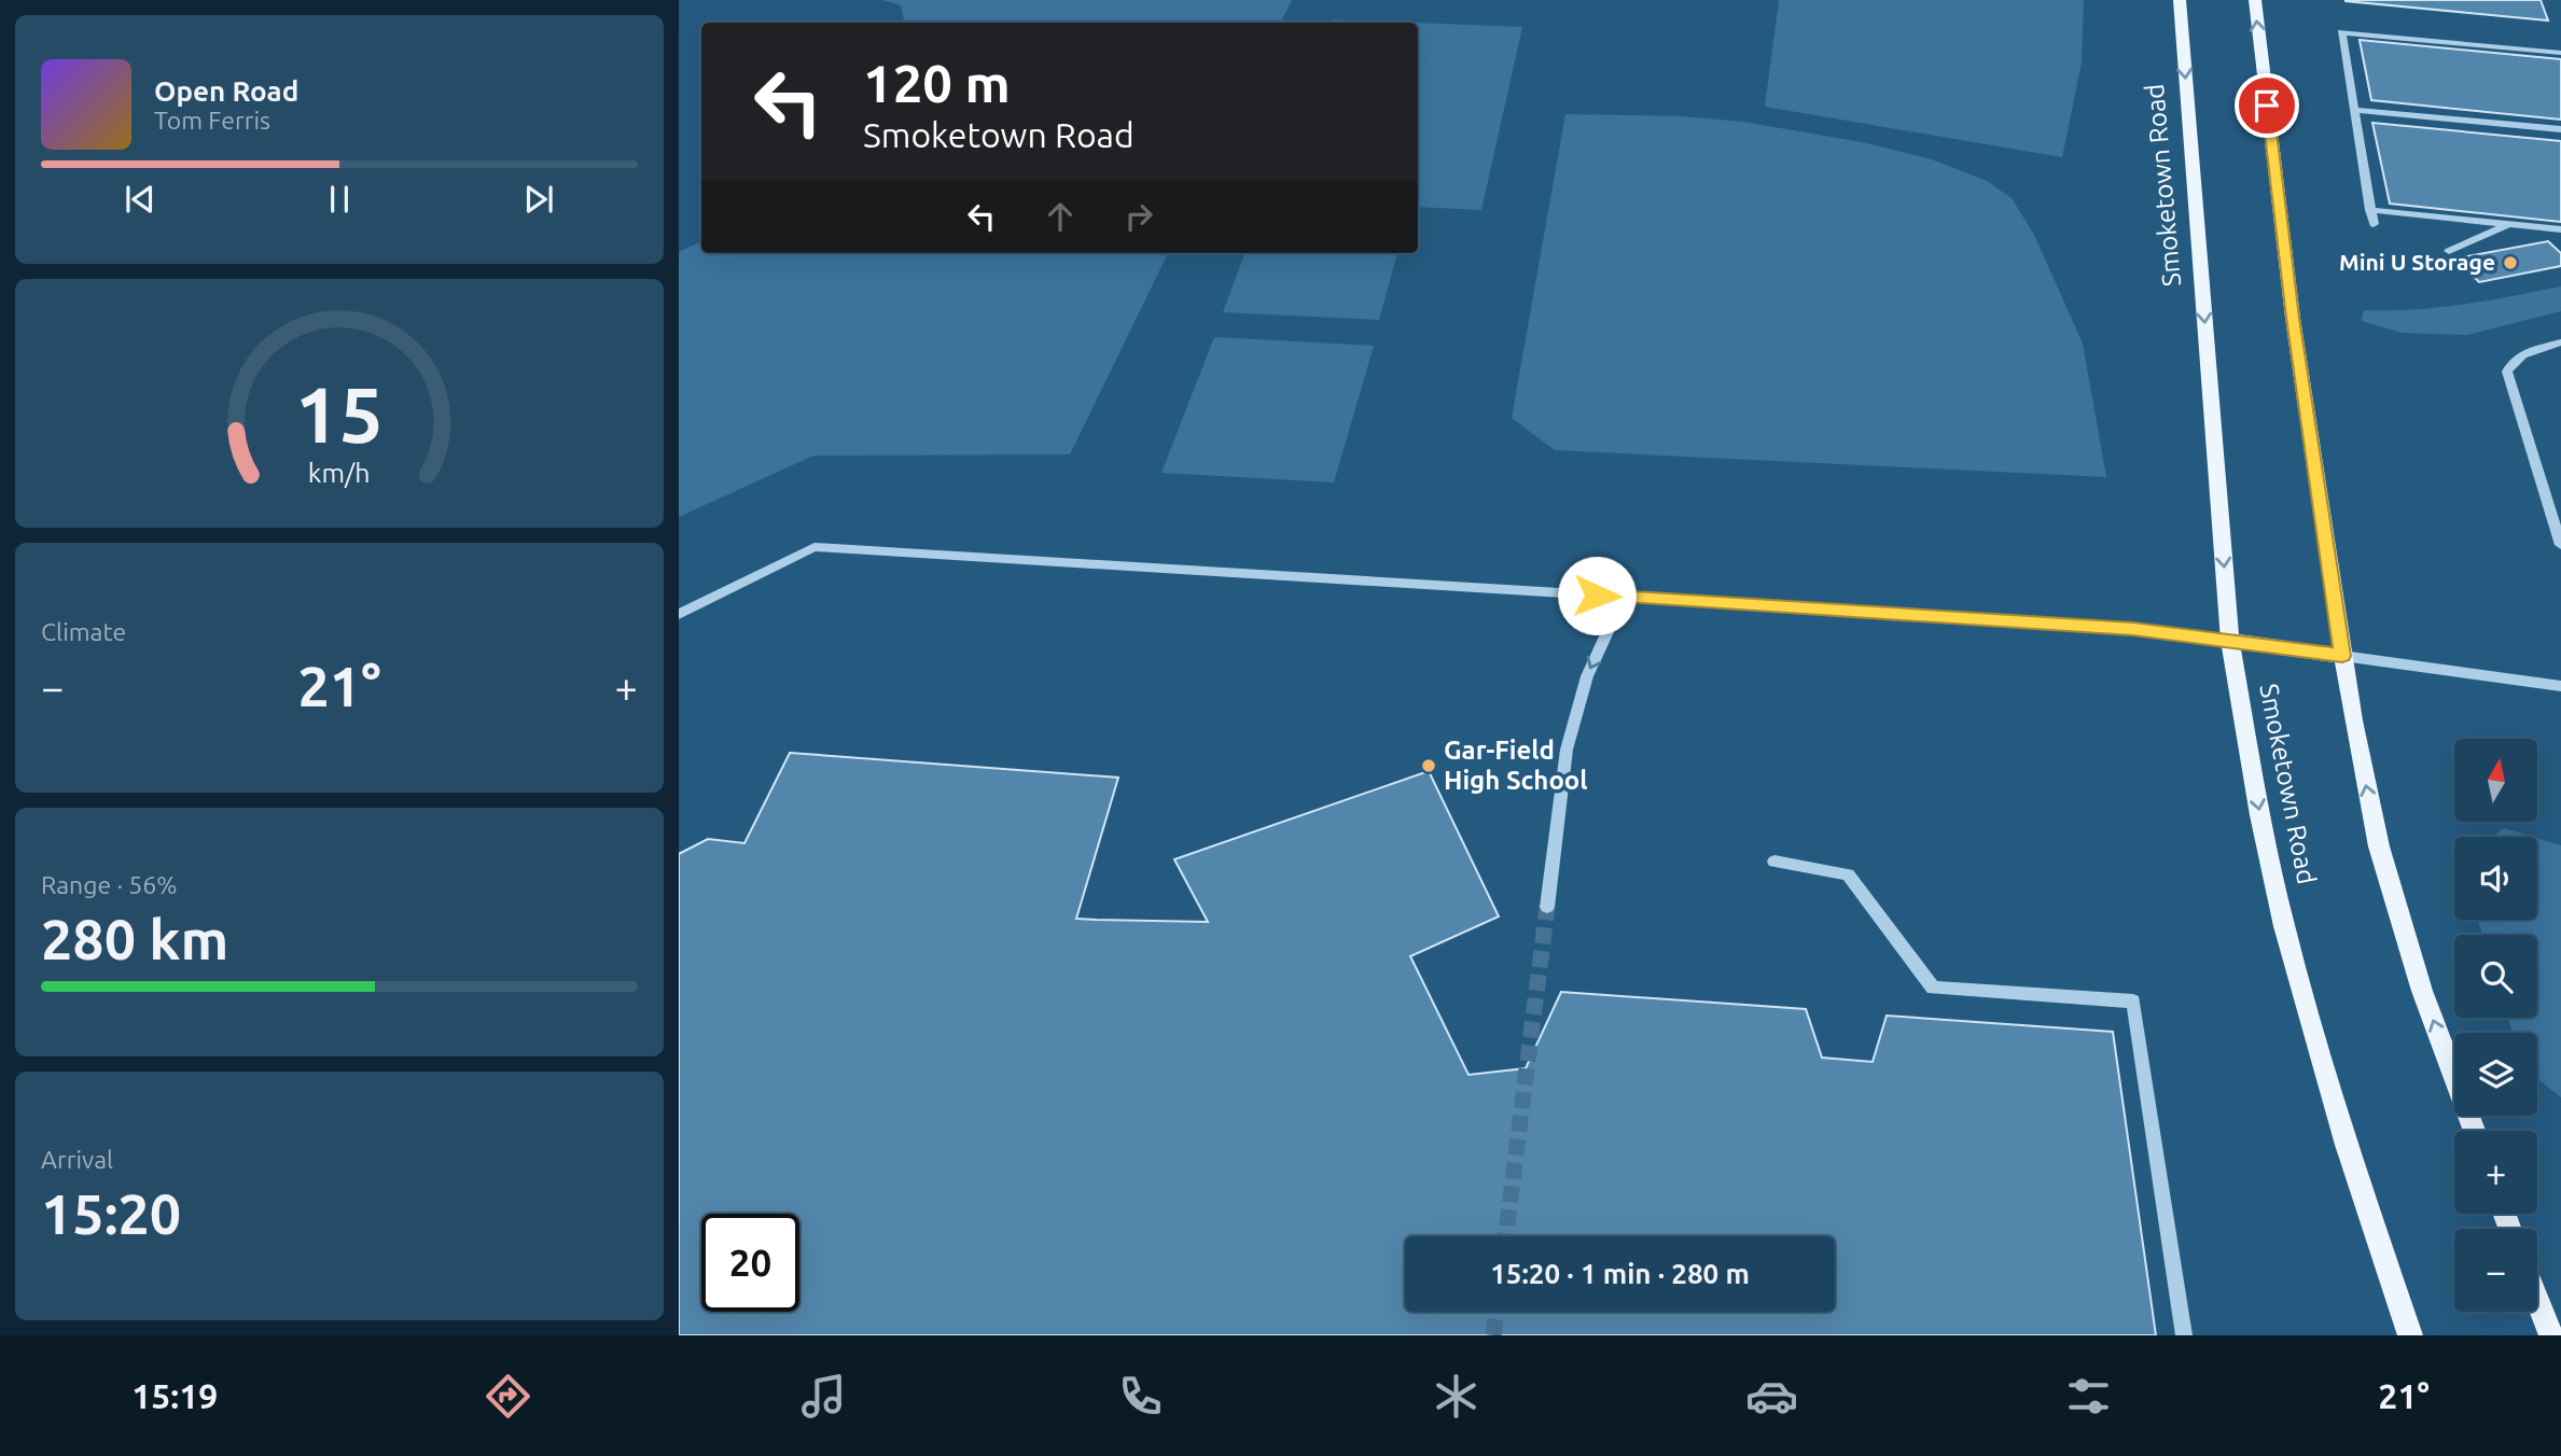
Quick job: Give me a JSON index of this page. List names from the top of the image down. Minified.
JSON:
{"streets":{"main road":["Smoketown Road"]},"places":["Mini U Storage","Gar-Field High School"],"north":"top","page":{"turn":["120 m","Smoketown Road"],"song":["Open Road","Tom Ferris"],"tile":["Climate",["Range · 56%","280 km"],["Arrival","15:20"]],"heat":["−","21°","+"],"map_buttons":["+","−"],"limit":"20","trip":"15:20 · 1 min · 280 m","tabs":["15:19","21°"],"gauge":["15","km/h"]}}
